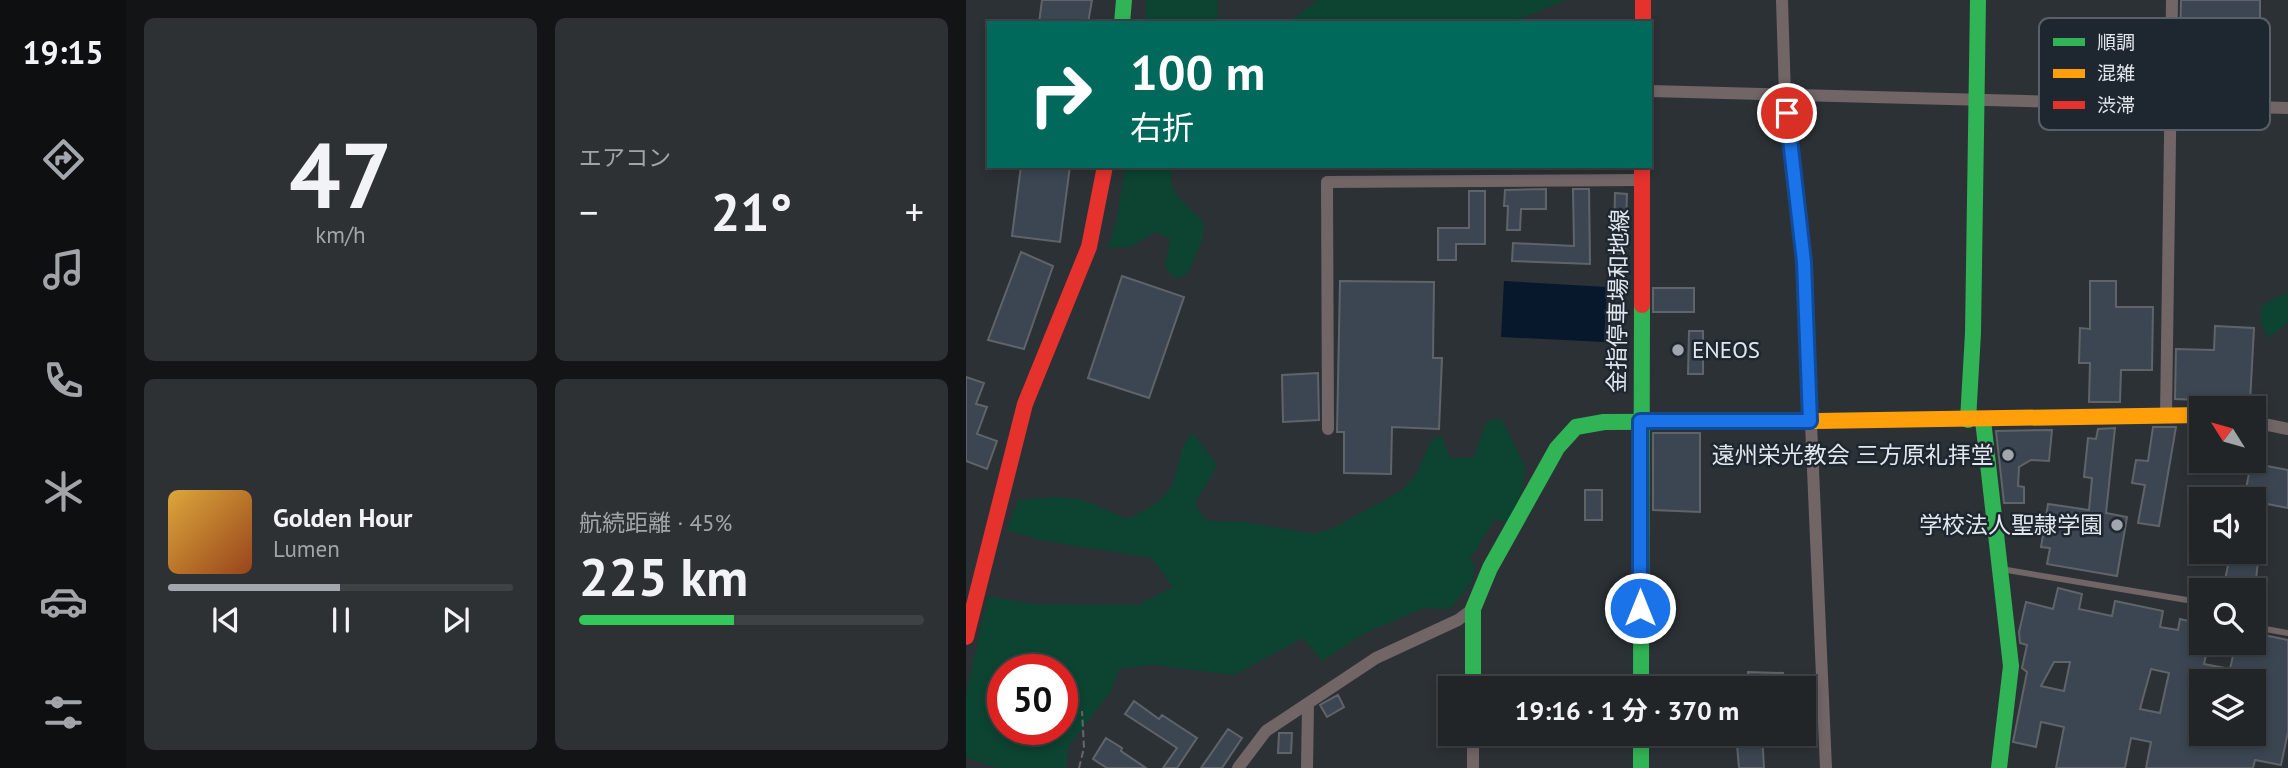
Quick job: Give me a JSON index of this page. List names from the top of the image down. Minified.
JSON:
{"streets":{"street":["金指停車場和地線"]},"places":["ENEOS","遠州栄光教会 三方原礼拝堂","学校法人聖隷学園"],"legend":["順調","混雑","渋滞"],"north":"top left","page":{"tabs":"19:15","tile":[["47","km/h"],"エアコン",["航続距離 · 45%","225 km"]],"turn":["100 m","右折"],"heat":["−","21°","+"],"song":["Golden Hour","Lumen"],"limit":"50","trip":"19:16 · 1 分 · 370 m"}}
